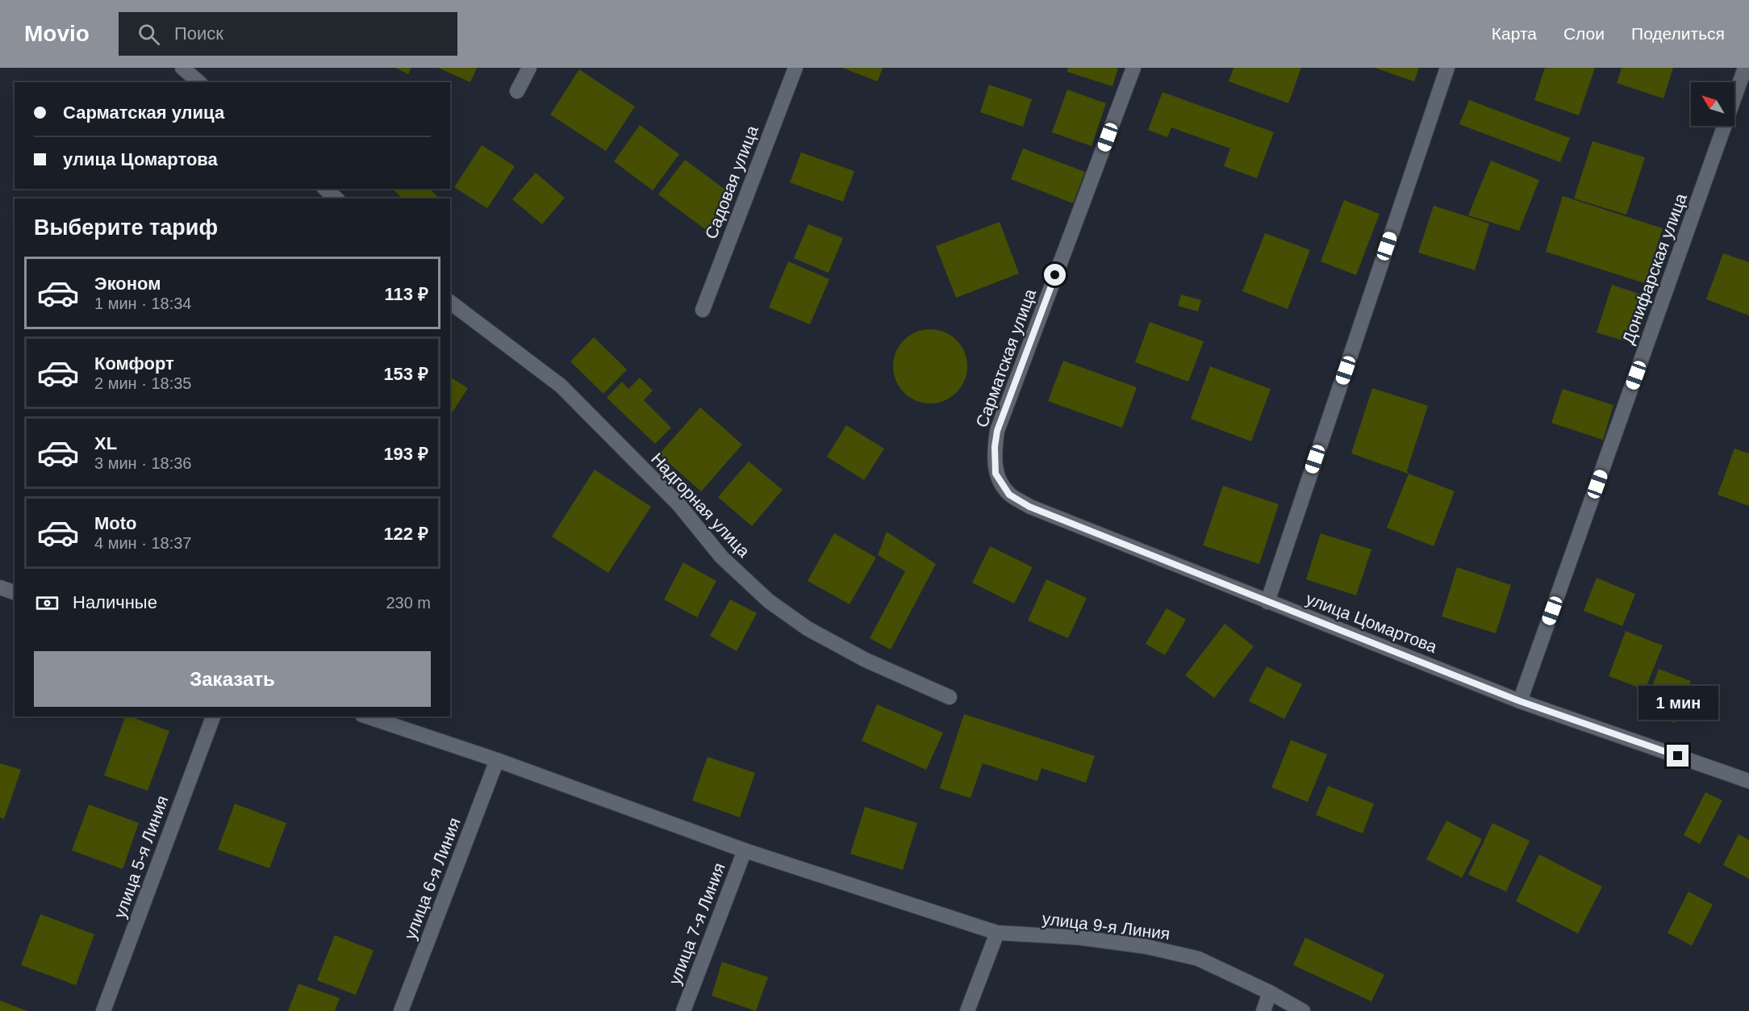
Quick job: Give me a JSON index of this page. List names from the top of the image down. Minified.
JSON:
{"streets":{"street":["Садовая улица","Донифарская улица","Сарматская улица","Надгорная улица","улица Цомартова","улица 5-я Линия","улица 6-я Линия","улица 7-я Линия","улица 9-я Линия"]},"crossings":[["Донифарская улица","улица Цомартова"],["Сарматская улица","улица Цомартова"],["улица 6-я Линия","улица 9-я Линия"],["улица 7-я Линия","улица 9-я Линия"]],"north":"top left","page":{"header":"Movio","search":"Поиск","nav":["Карта","Слои","Поделиться"],"banner":["Сарматская улица","улица Цомартова"],"heading":"Выберите тариф","list":[{"name":"Эконом","note":"1 мин · 18:34","value":"113 ₽"},{"name":"Комфорт","note":"2 мин · 18:35","value":"153 ₽"},{"name":"XL","note":"3 мин · 18:36","value":"193 ₽"},{"name":"Moto","note":"4 мин · 18:37","value":"122 ₽"}],"pay":["Наличные","230 m"],"buttons":"Заказать","bubble":"1 мин"}}
